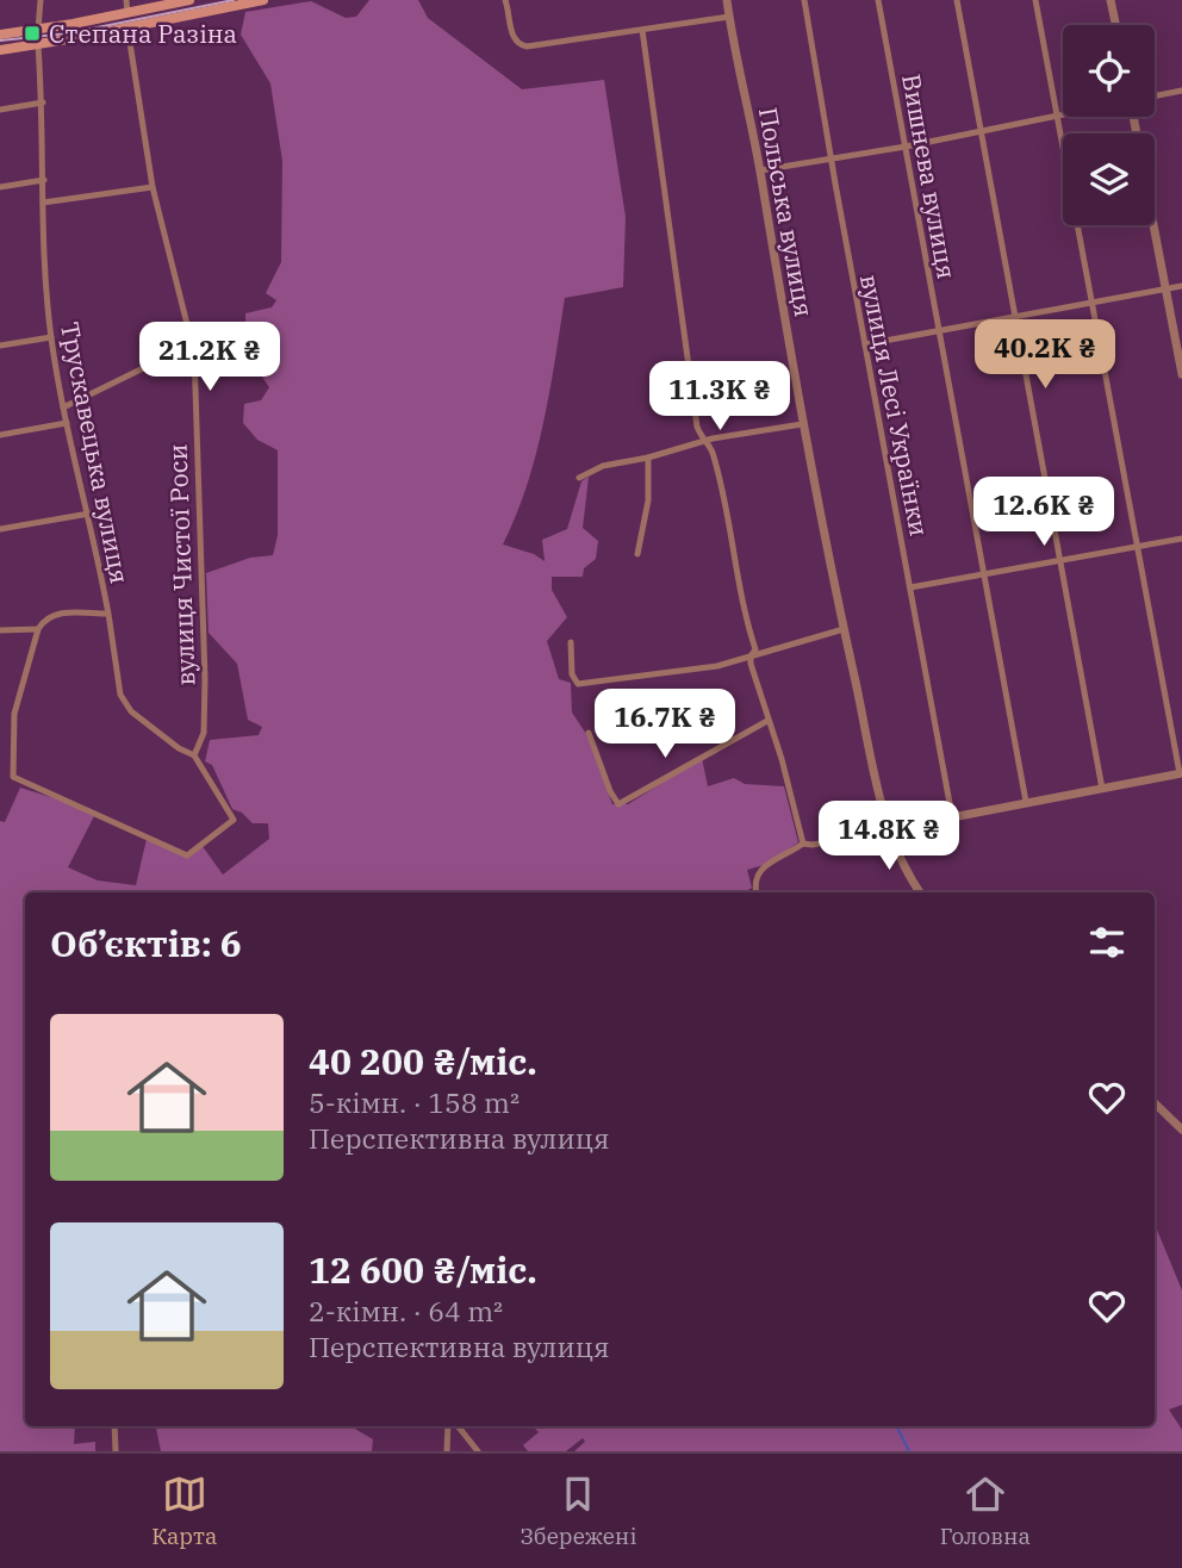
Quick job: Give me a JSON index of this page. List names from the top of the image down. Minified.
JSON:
{"streets":{"street":["Вишнева вулиця","Польська вулиця","вулиця Лесі Українки","Трускавецька вулиця","вулиця Чистої Роси"]},"crossings":[["Трускавецька вулиця","вулиця Чистої Роси"]],"places":{"transit":["Степана Разіна"]},"page":{"price":["40.2K ₴","21.2K ₴","11.3K ₴","12.6K ₴","16.7K ₴","14.8K ₴"],"heading":"Об’єктів: 6","list":[{"name":"40 200 ₴/міс.","note":"5-кімн. · 158 m² · Перспективна вулиця"},{"name":"12 600 ₴/міс.","note":"2-кімн. · 64 m² · Перспективна вулиця"}],"tabs":["Карта","Збережені","Головна"]}}
